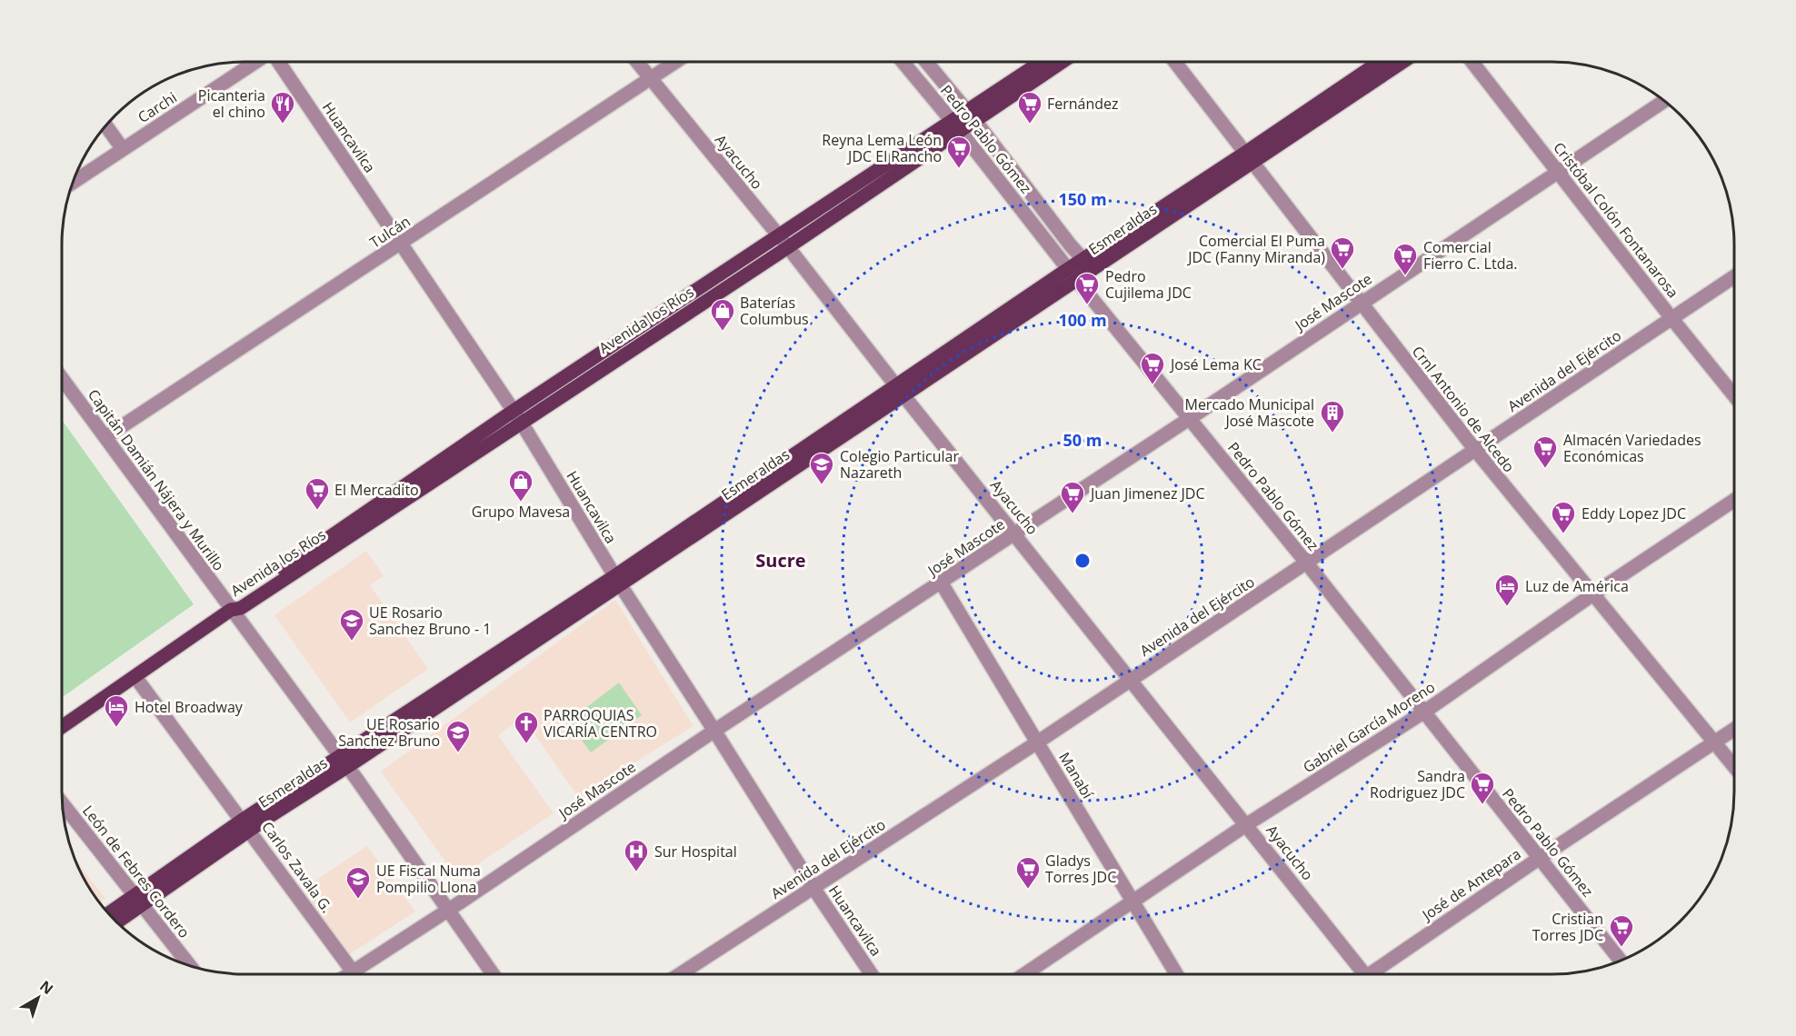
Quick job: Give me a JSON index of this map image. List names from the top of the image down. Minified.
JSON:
{"streets":{"main road":["Esmeraldas","Avenida los Ríos"],"street":["Carchi","Huancavilca","Pedro Pablo Gómez","Ayacucho","Cristóbal Colón Fontanarosa","Tulcán","José Mascote","Avenida del Ejército","Crnl Antonio de Alcedo","Capitán Damián Nájera y Murillo","Gabriel García Moreno","Manabí","Carlos Zavala G.","León de Febres Cordero","José de Antepara"]},"crossings":[["Huancavilca","Esmeraldas"],["Huancavilca","Tulcán"],["Huancavilca","José Mascote"],["Huancavilca","Avenida los Ríos"],["Huancavilca","Avenida del Ejército"],["Pedro Pablo Gómez","Esmeraldas"],["Pedro Pablo Gómez","José Mascote"],["Pedro Pablo Gómez","Avenida los Ríos"],["Pedro Pablo Gómez","Avenida del Ejército"],["Pedro Pablo Gómez","Gabriel García Moreno"],["Pedro Pablo Gómez","José de Antepara"],["Ayacucho","Esmeraldas"],["Ayacucho","Tulcán"],["Ayacucho","José Mascote"],["Ayacucho","Avenida los Ríos"],["Ayacucho","Avenida del Ejército"],["Ayacucho","Gabriel García Moreno"],["Cristóbal Colón Fontanarosa","José Mascote"],["Cristóbal Colón Fontanarosa","Avenida del Ejército"],["Esmeraldas","Crnl Antonio de Alcedo"],["Esmeraldas","Capitán Damián Nájera y Murillo"],["Esmeraldas","Carlos Zavala G."],["Esmeraldas","León de Febres Cordero"],["Tulcán","Capitán Damián Nájera y Murillo"],["José Mascote","Crnl Antonio de Alcedo"],["José Mascote","Capitán Damián Nájera y Murillo"],["José Mascote","Manabí"],["José Mascote","Carlos Zavala G."],["Avenida los Ríos","Capitán Damián Nájera y Murillo"],["Avenida los Ríos","Carlos Zavala G."],["Avenida del Ejército","Crnl Antonio de Alcedo"],["Avenida del Ejército","Manabí"],["Crnl Antonio de Alcedo","Gabriel García Moreno"],["Crnl Antonio de Alcedo","José de Antepara"],["Gabriel García Moreno","Manabí"]],"districts":["Sucre"],"places":{"restaurant":["Picanteria el chino"],"supermarket":["Fernández","Reyna Lema León JDC El Rancho","Comercial El Puma JDC (Fanny Miranda)","Comercial Fierro C. Ltda.","Pedro Cujilema JDC","José Lema KC","Almacén Variedades Económicas","El Mercadito","Juan Jimenez JDC","Eddy Lopez JDC","Sandra Rodriguez JDC","Gladys Torres JDC","Cristian Torres JDC"],"shop":["Baterías Columbus","Grupo Mavesa"],"building":["Mercado Municipal José Mascote"],"school or university":["Colegio Particular Nazareth","UE Rosario Sanchez Bruno - 1","UE Rosario Sanchez Bruno","UE Fiscal Numa Pompilio Llona"],"hotel":["Luz de América","Hotel Broadway"],"church":["PARROQUIAS VICARÍA CENTRO"],"hospital":["Sur Hospital"]},"north":"top right","rings":["150 m","100 m","50 m"]}
